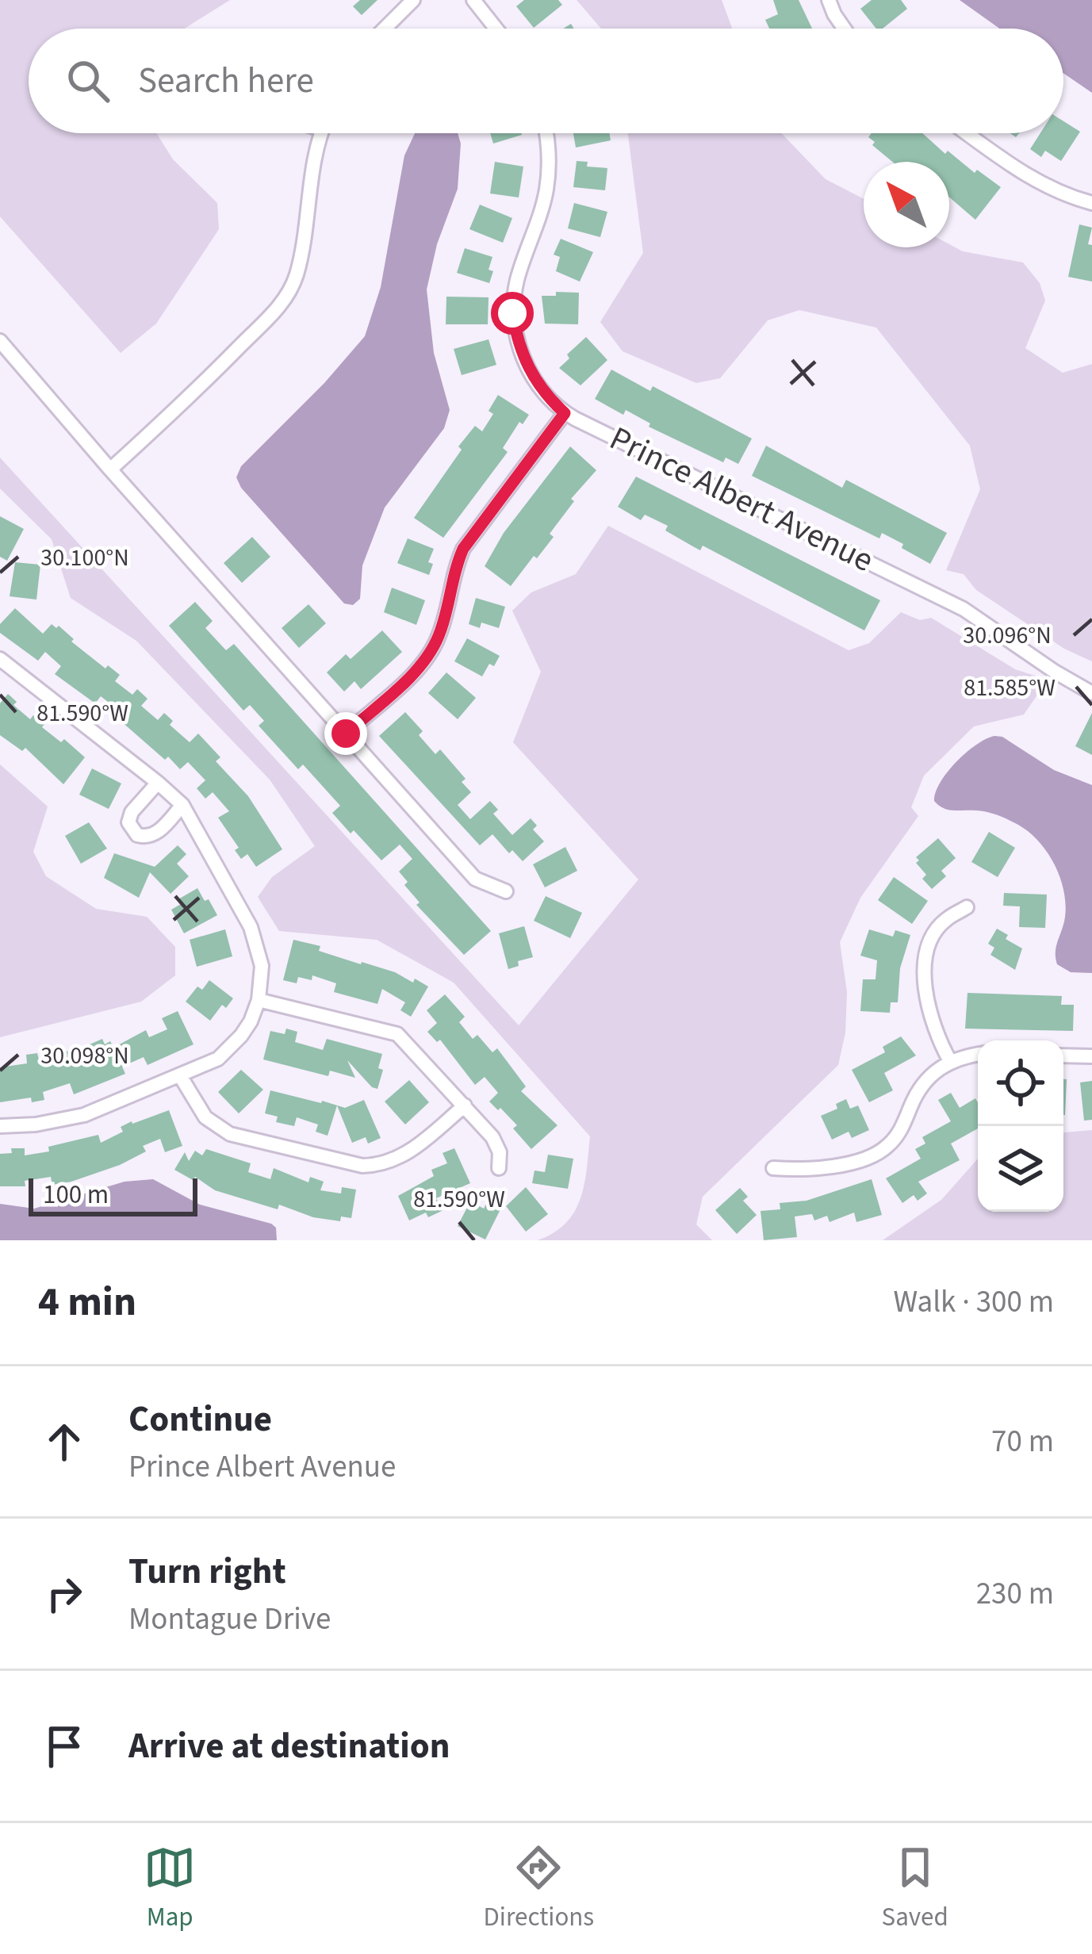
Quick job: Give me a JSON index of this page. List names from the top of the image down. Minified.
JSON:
{"streets":{"street":["Prince Albert Avenue"]},"scale_bar":"100 m","north":"top left","page":{"search":"Search here","scale":"100 m","heading":["4 min","Walk · 300 m"],"list":[["Continue","Prince Albert Avenue","70 m"],["Turn right","Montague Drive","230 m"],"Arrive at destination"],"nav":["Map","Directions","Saved"]},"coordinates":["30.100°N","30.096°N","81.585°W","81.590°W","30.098°N"]}
